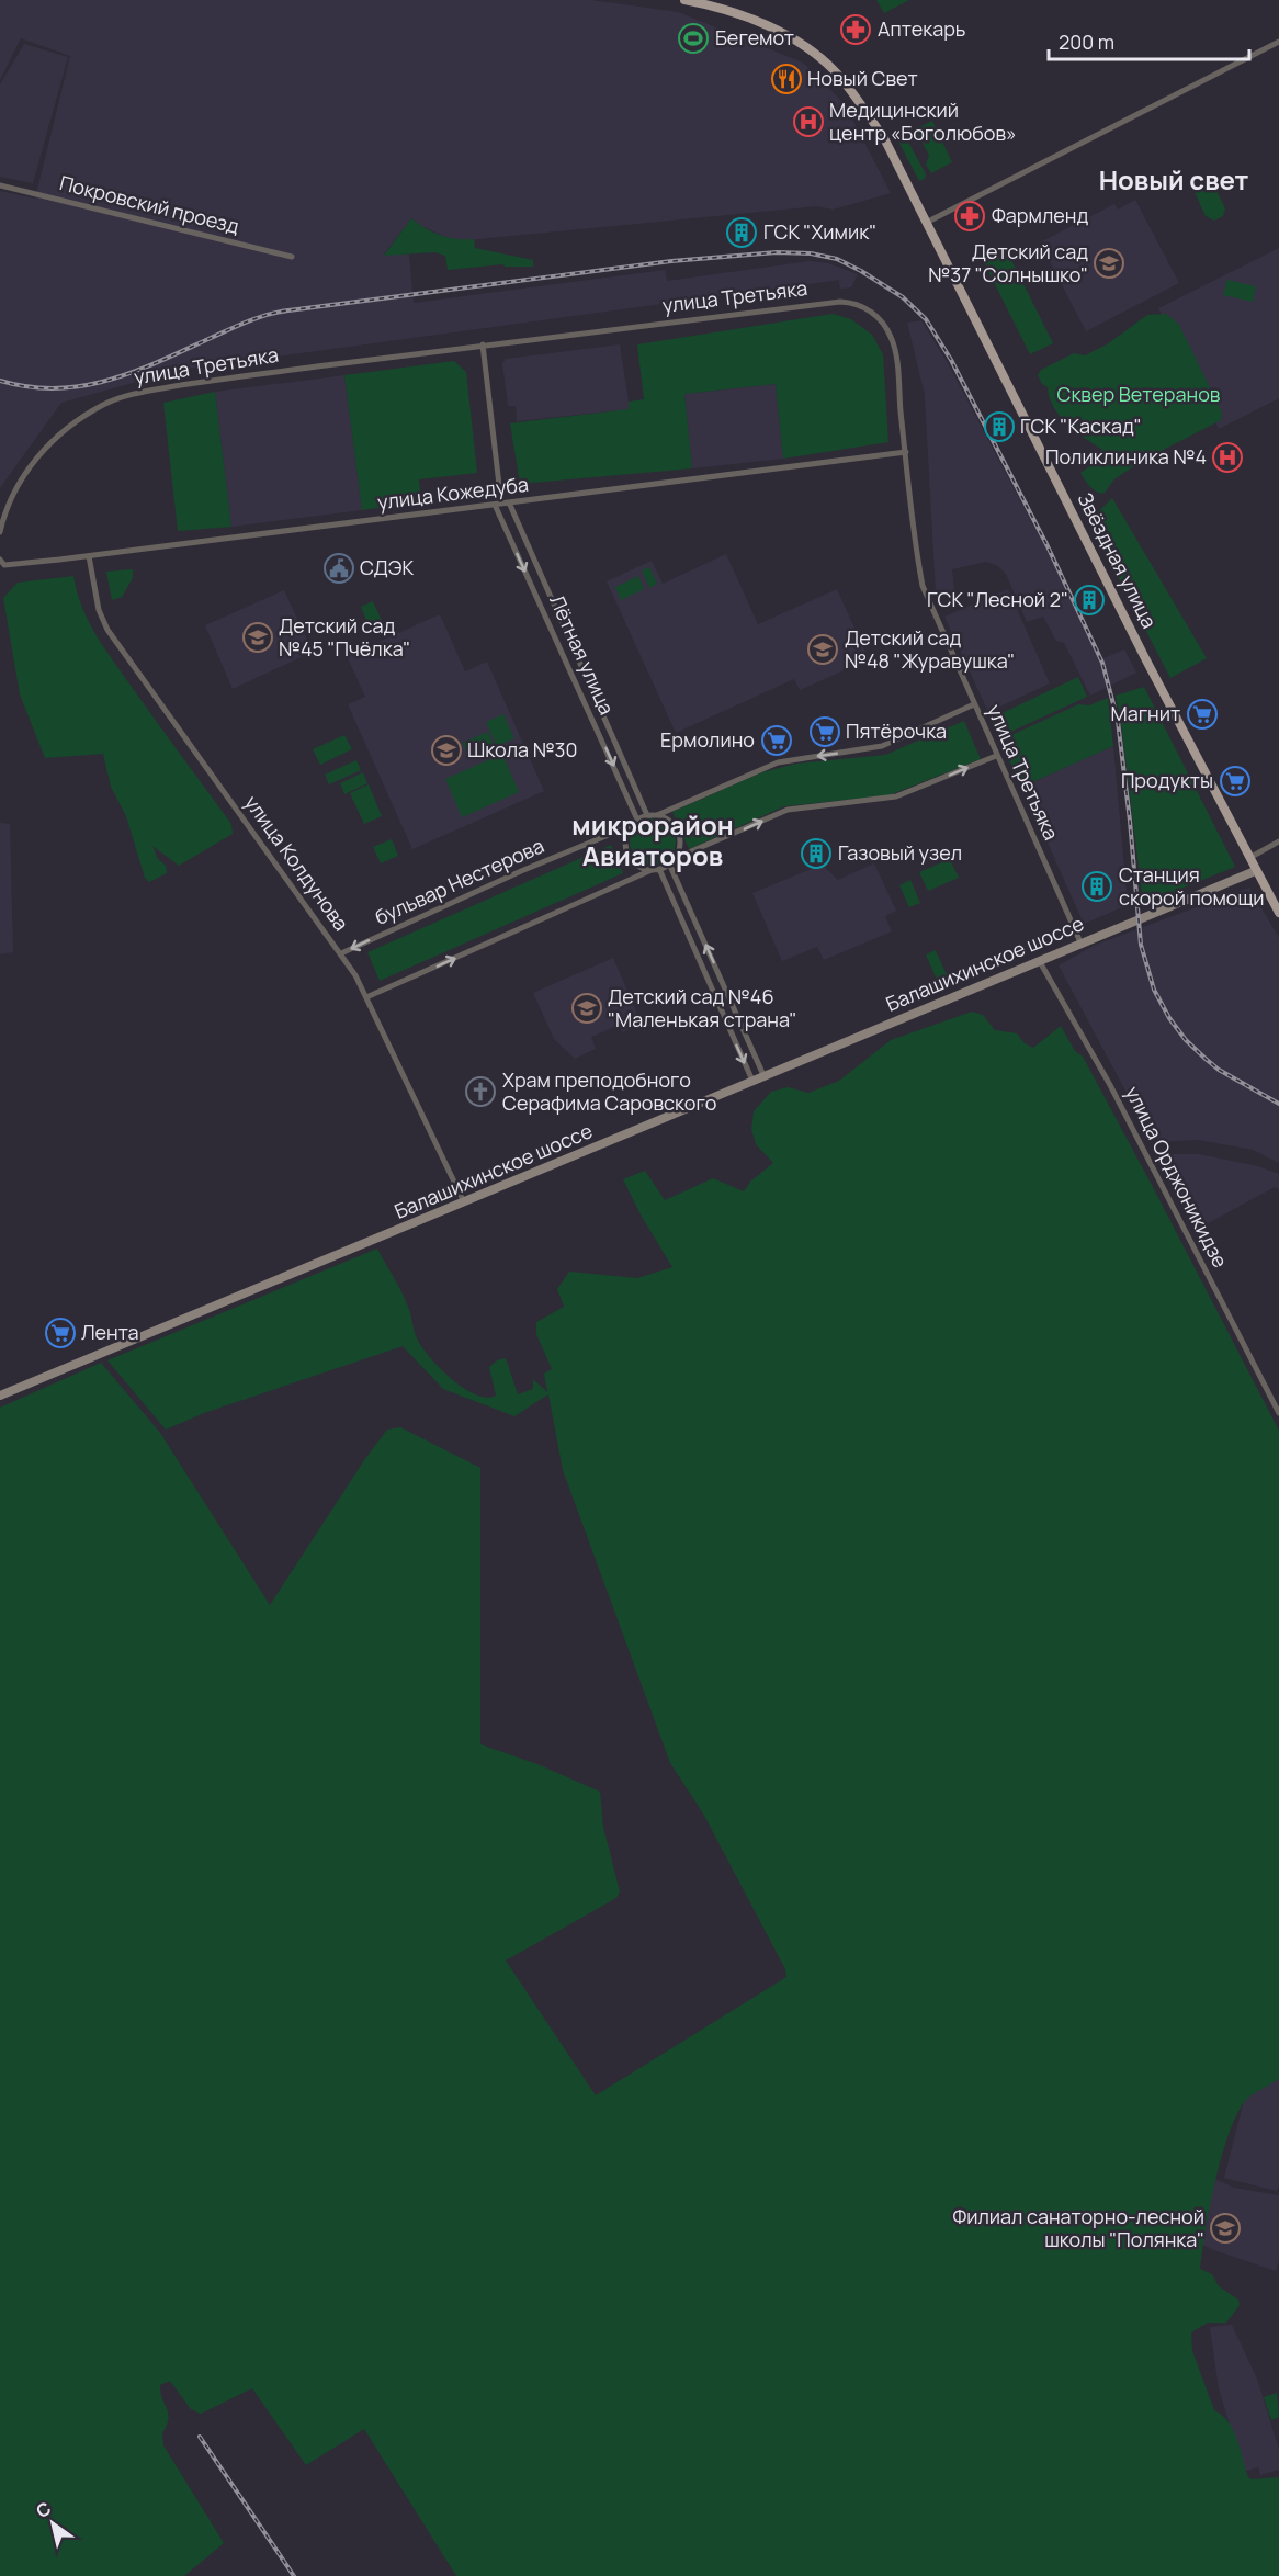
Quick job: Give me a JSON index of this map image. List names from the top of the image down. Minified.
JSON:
{"streets":{"main road":["Звёздная улица","Балашихинское шоссе"],"street":["Покровский проезд","улица Третьяка","улица Кожедуба","Лётная улица","улица Колдунова","бульвар Нестерова","улица Орджоникидзе"]},"crossings":[["улица Третьяка","улица Кожедуба"],["улица Третьяка","Лётная улица"],["улица Третьяка","Балашихинское шоссе"],["улица Кожедуба","Лётная улица"],["улица Кожедуба","улица Колдунова"],["Звёздная улица","Балашихинское шоссе"],["Лётная улица","бульвар Нестерова"],["улица Колдунова","бульвар Нестерова"],["улица Колдунова","Балашихинское шоссе"],["Балашихинское шоссе","улица Орджоникидзе"]],"districts":["Новый свет","микрорайон Авиаторов"],"parks":["Сквер Ветеранов"],"places":{"pharmacy":["Аптекарь","Фармленд"],"sports":["Бегемот"],"restaurant":["Новый Свет"],"hospital":["Медицинский центр «Боголюбов»","Поликлиника №4"],"building":["ГСК \"Химик\"","ГСК \"Каскад\"","ГСК \"Лесной 2\"","Газовый узел","Станция скорой помощи"],"school or university":["Детский сад №37 \"Солнышко\"","Детский сад №45 \"Пчёлка\"","Детский сад №48 \"Журавушка\"","Школа №30","Детский сад №46 \"Маленькая страна\"","Филиал санаторно-лесной школы \"Полянка\""],"public building":["СДЭК"],"supermarket":["Магнит","Пятёрочка","Ермолино","Продукты","Лента"],"church":["Храм преподобного Серафима Саровского"]},"scale_bar":"200 m","north":"top left"}
